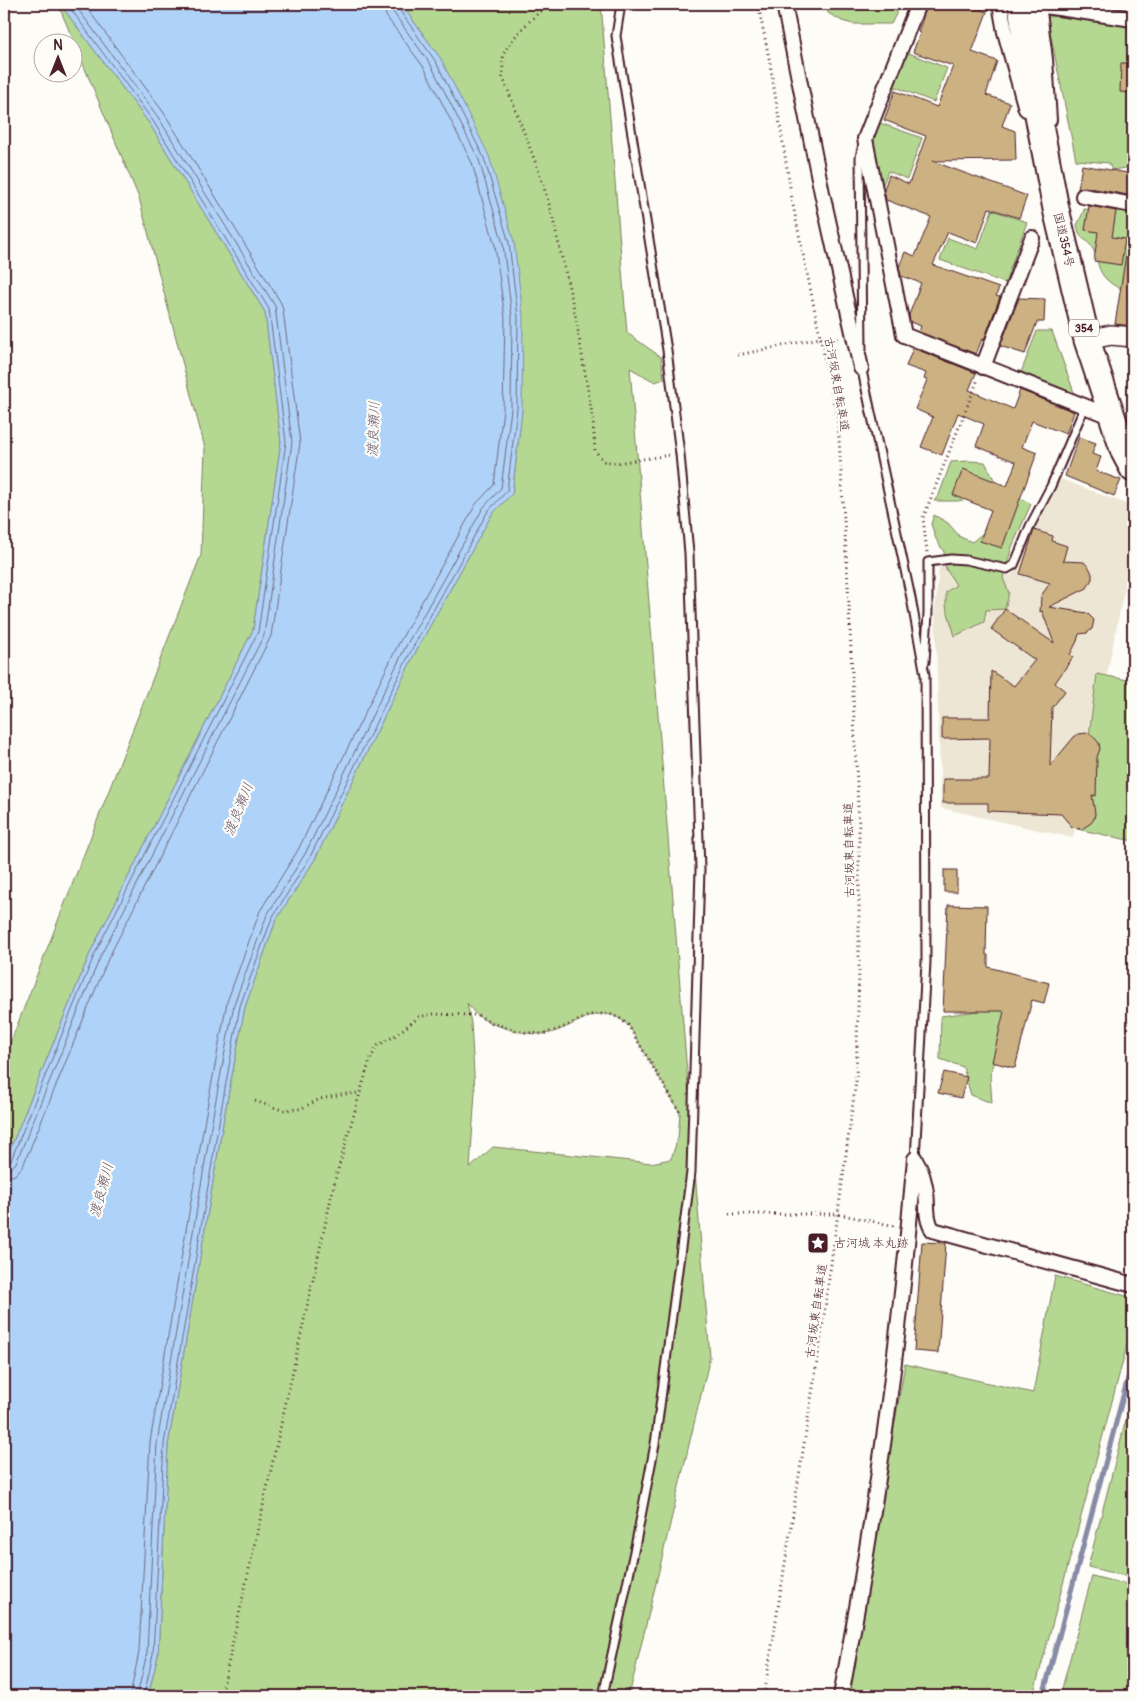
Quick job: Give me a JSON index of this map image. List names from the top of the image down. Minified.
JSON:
{"streets":{"highway":["国道354号","354"],"path":["古河坂東自転車道"]},"water":["渡良瀬川"],"places":{"place":["古河城 本丸跡"]},"north":"top"}
